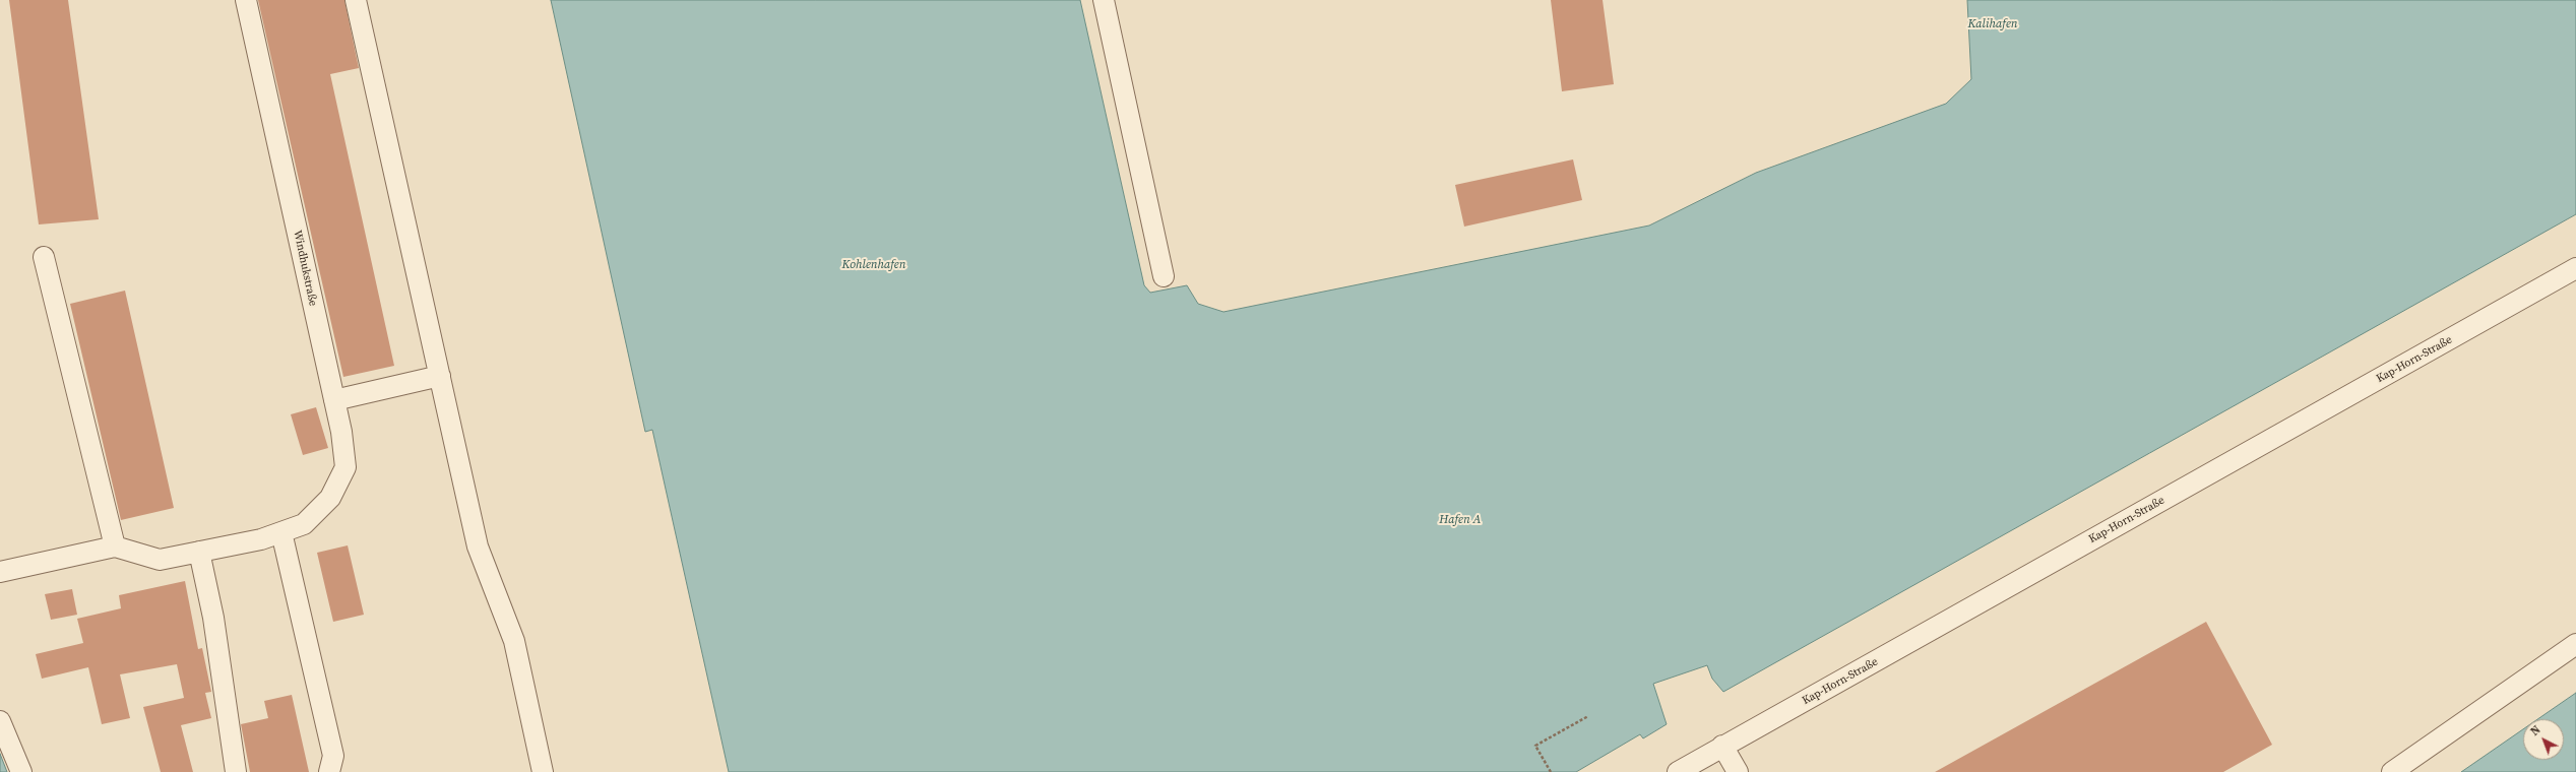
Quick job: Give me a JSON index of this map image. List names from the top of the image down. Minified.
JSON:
{"streets":{"street":["Windhukstraße","Kap-Horn-Straße"]},"water":["Kalihafen","Kohlenhafen","Hafen A"],"north":"top left"}
